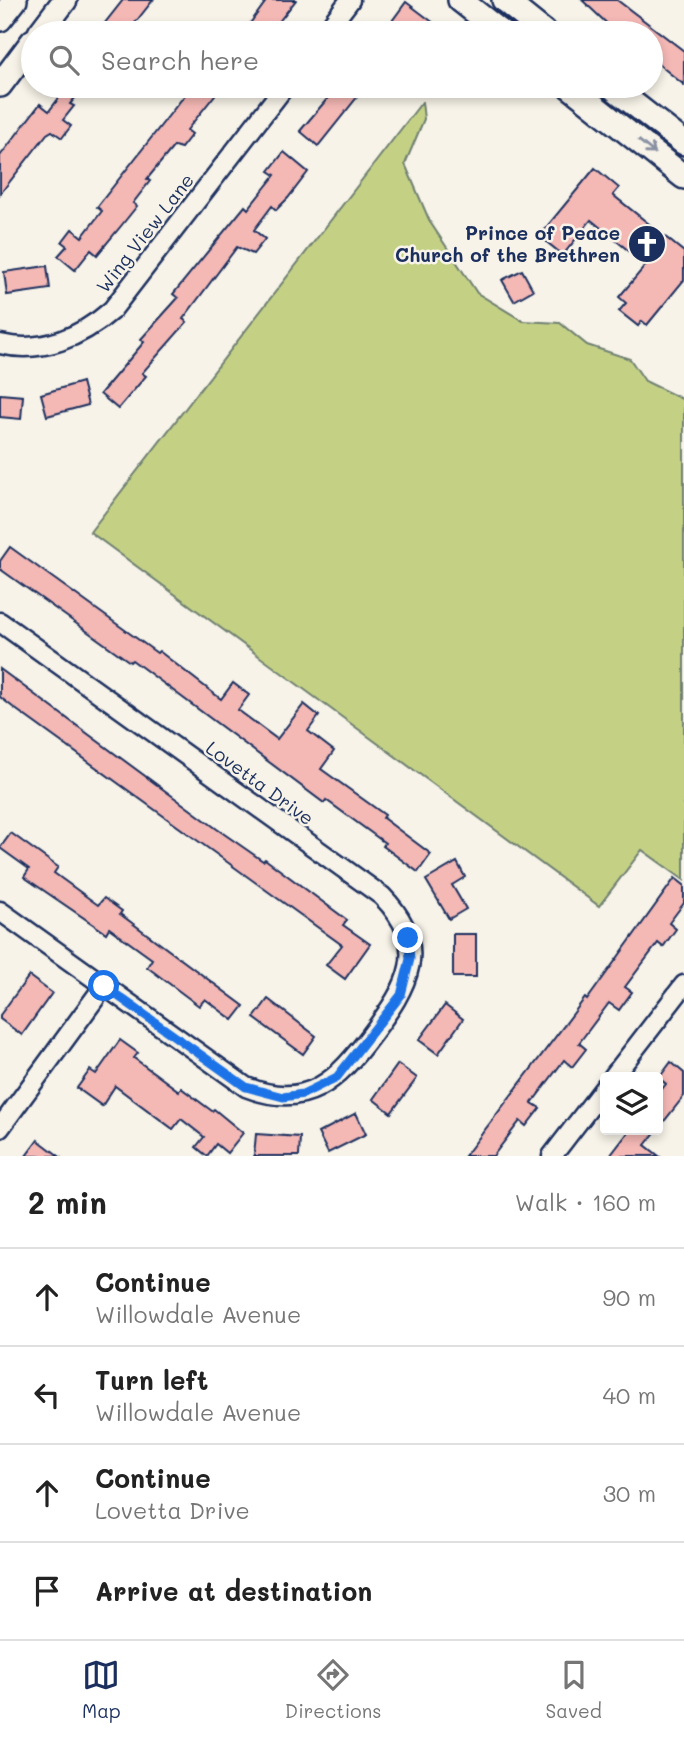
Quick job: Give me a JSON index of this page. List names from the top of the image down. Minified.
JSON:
{"streets":{"street":["Wing View Lane","Lovetta Drive"]},"places":{"church":["Prince of Peace Church of the Brethren"]},"page":{"search":"Search here","heading":["2 min","Walk · 160 m"],"list":[["Continue","Willowdale Avenue","90 m"],["Turn left","Willowdale Avenue","40 m"],["Continue","Lovetta Drive","30 m"],"Arrive at destination"],"nav":["Map","Directions","Saved"]}}
